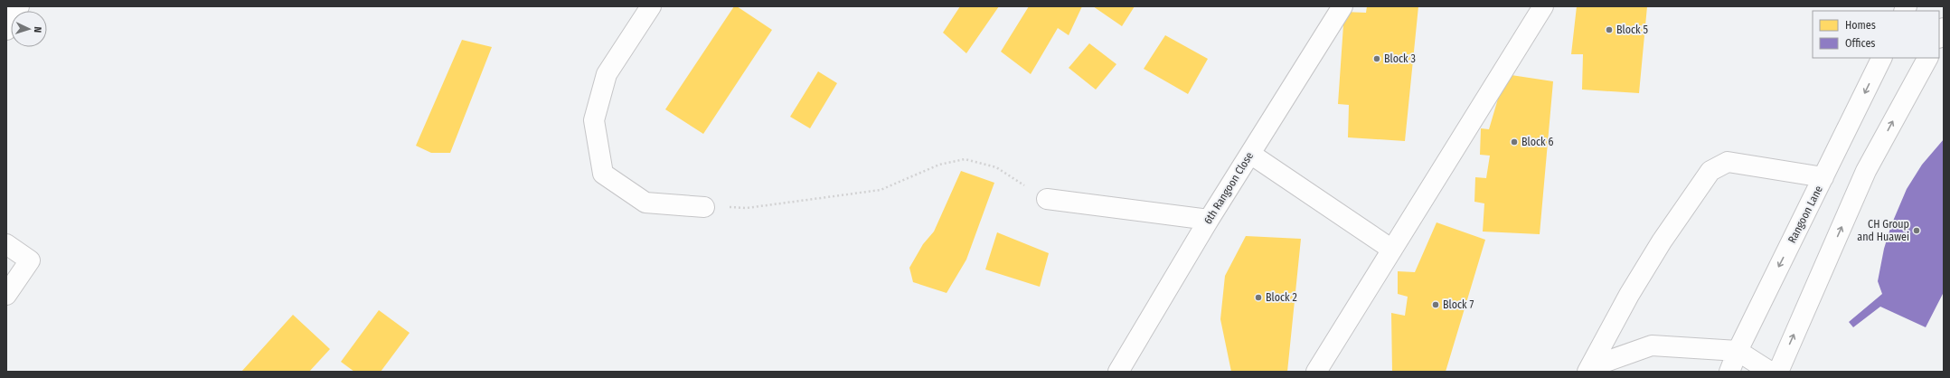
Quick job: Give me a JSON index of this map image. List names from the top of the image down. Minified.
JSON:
{"streets":{"street":["6th Rangoon Close","Rangoon Lane"]},"places":["Block 5","Block 3","Block 6","CH Group and Huawei","Block 2","Block 7"],"legend":["Homes","Offices"],"north":"right"}
